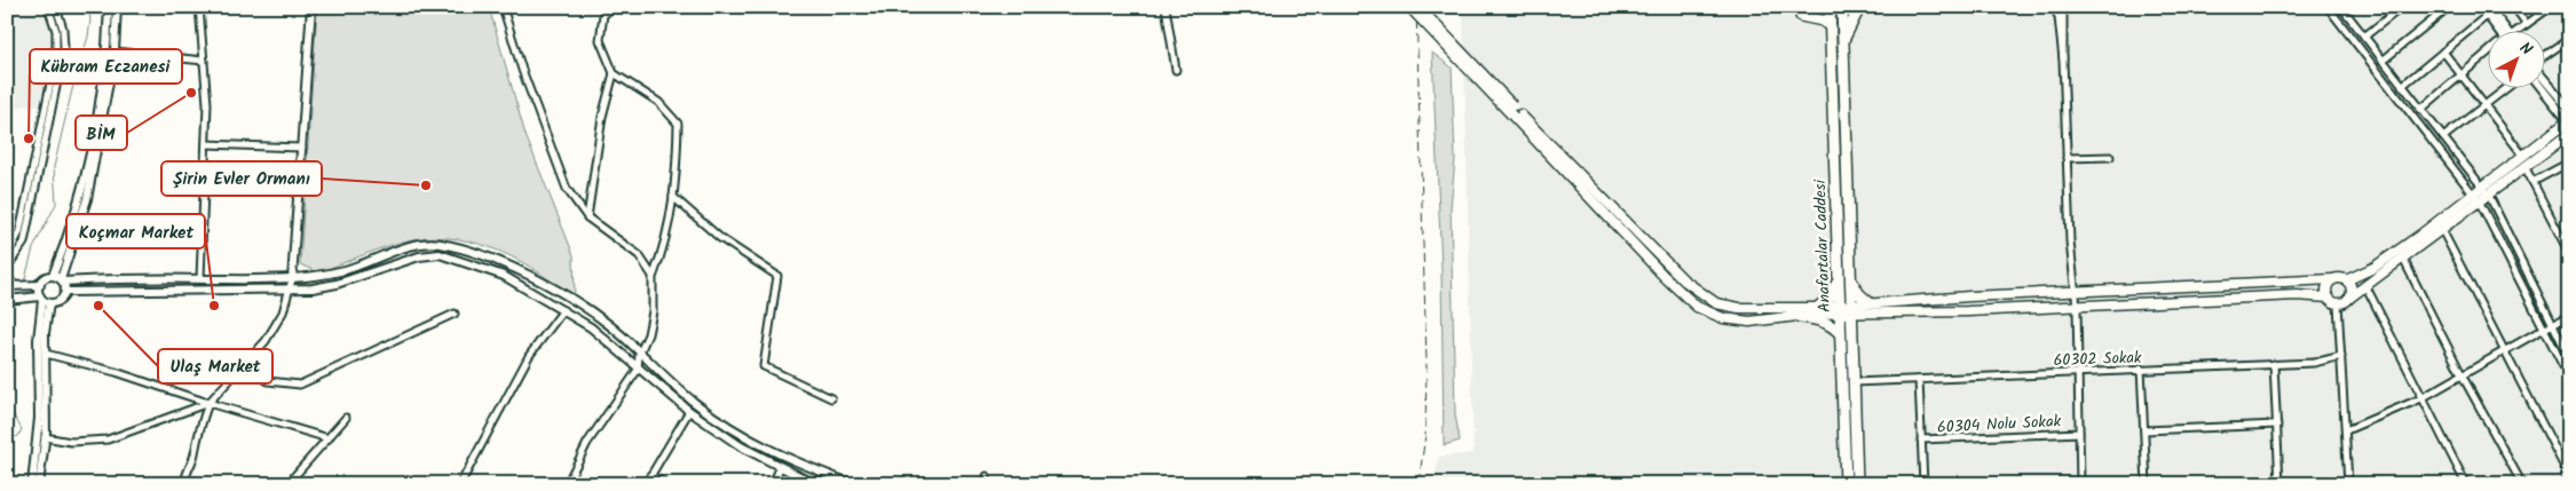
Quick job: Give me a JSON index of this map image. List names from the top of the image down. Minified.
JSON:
{"streets":{"main road":["Anafartalar Caddesi"],"street":["60302 Sokak","60304 Nolu Sokak"]},"crossings":[["Anafartalar Caddesi","60302 Sokak"]],"places":["BİM","Kübram Eczanesi","Şirin Evler Ormanı","Ulaş Market","Koçmar Market"],"north":"top right"}
